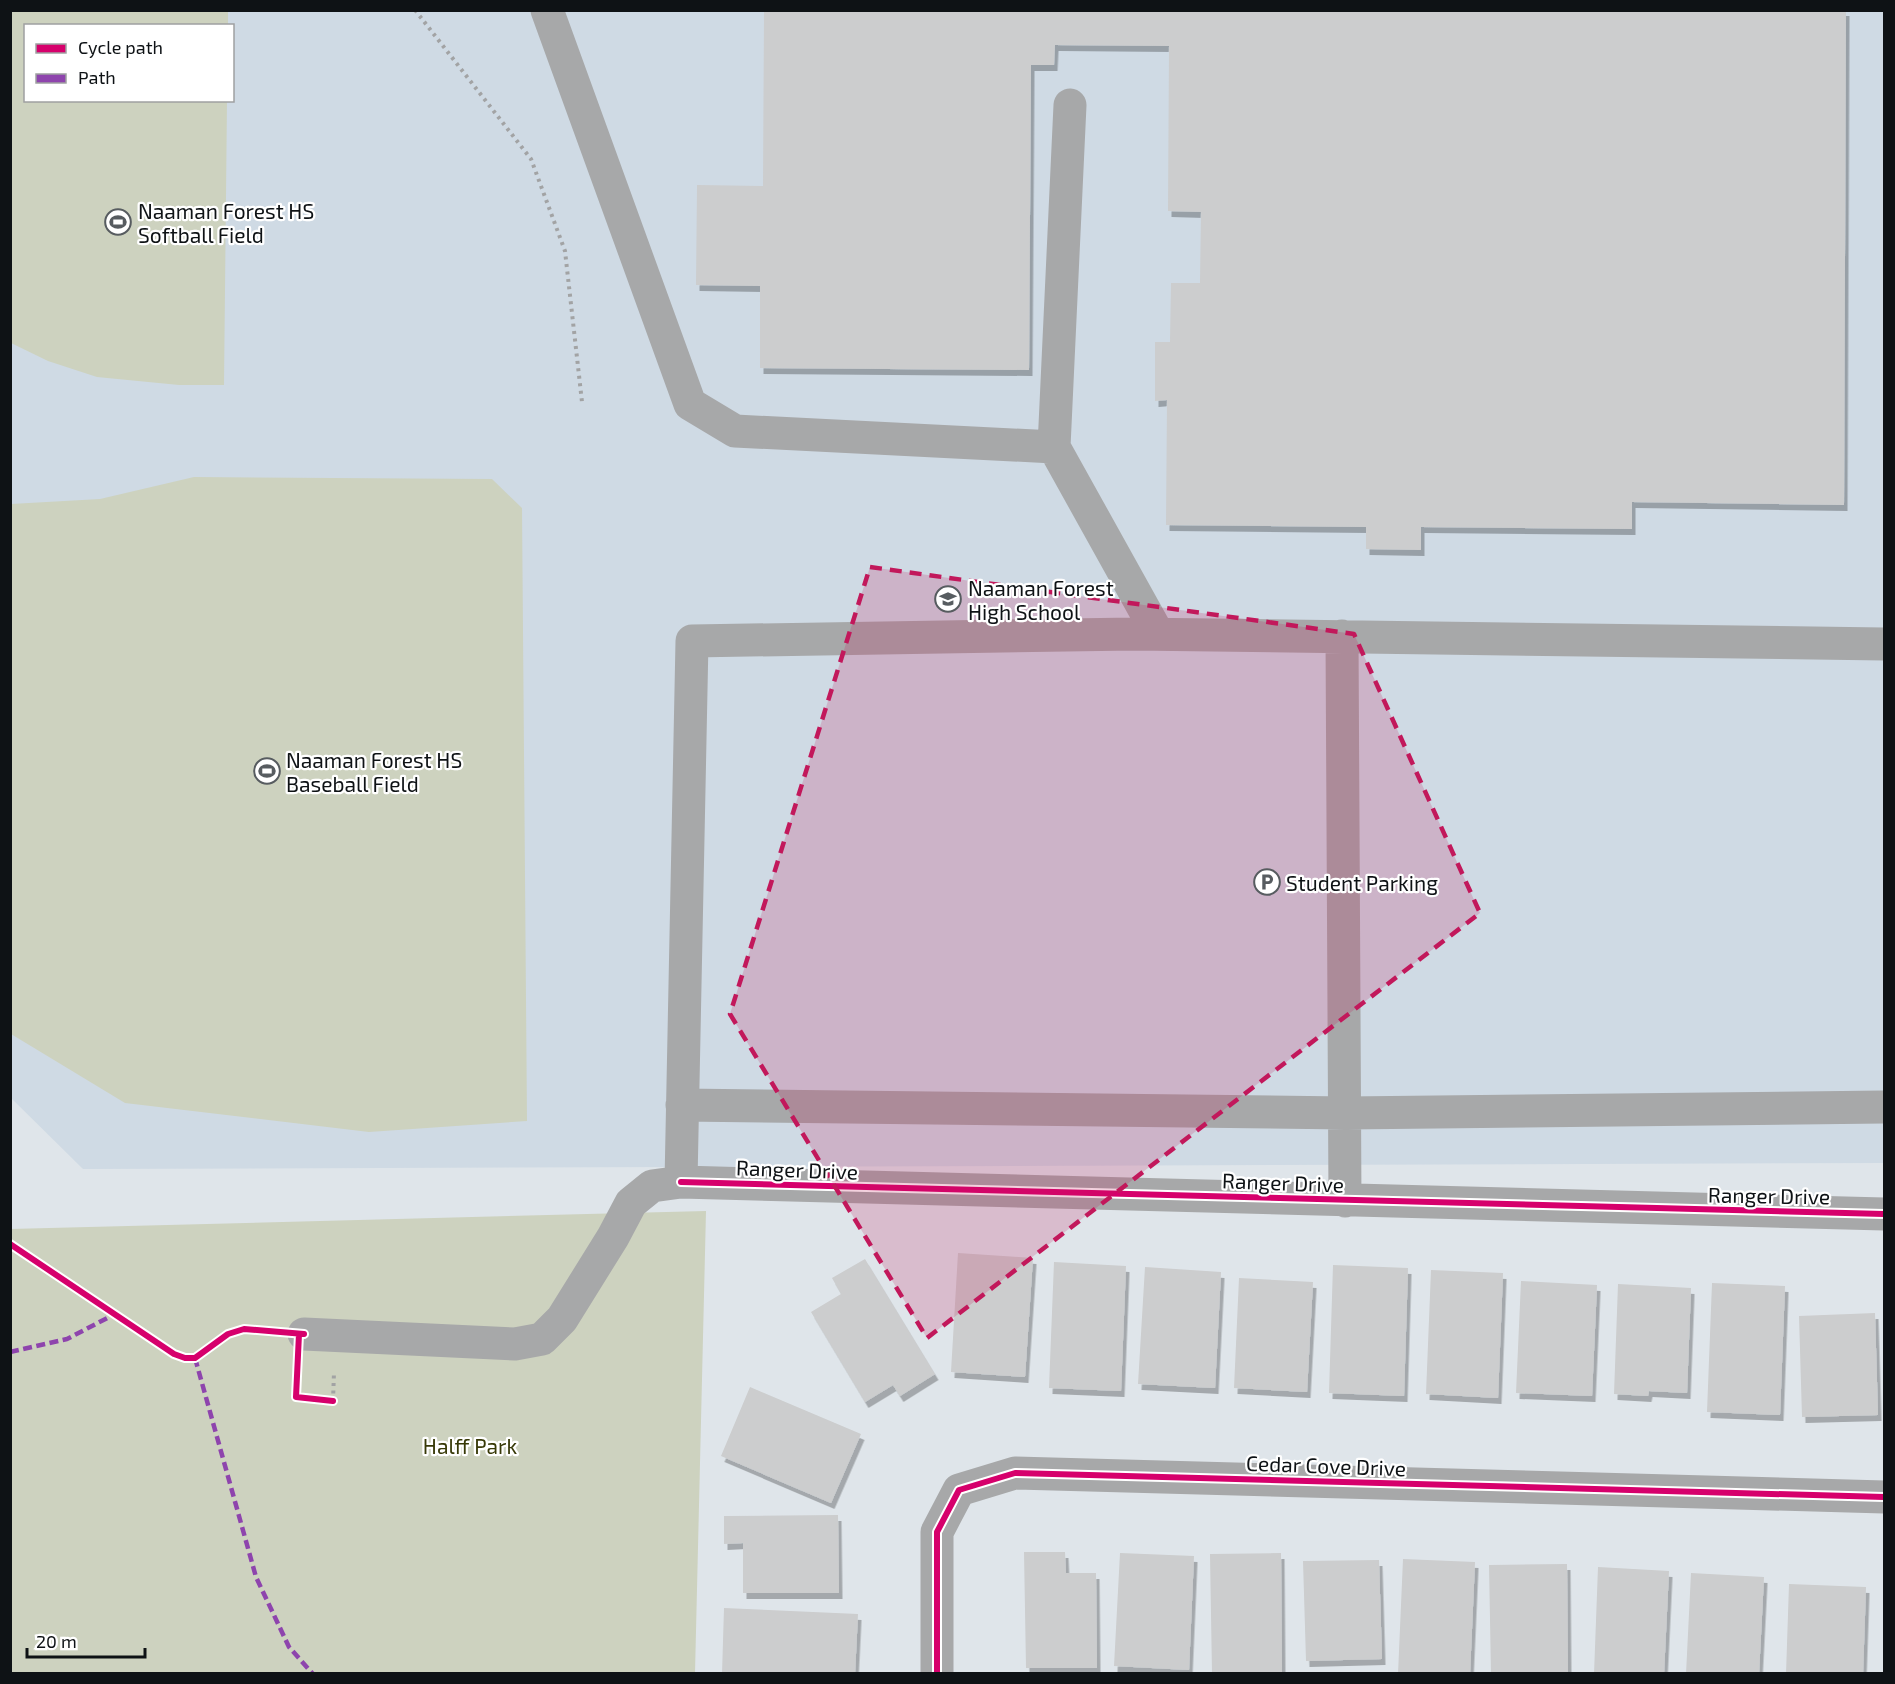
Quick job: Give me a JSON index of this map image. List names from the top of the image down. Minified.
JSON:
{"streets":{"street":["Ranger Drive","Cedar Cove Drive"]},"parks":["Halff Park"],"places":{"sports":["Naaman Forest HS Softball Field","Naaman Forest HS Baseball Field"],"school or university":["Naaman Forest High School"],"parking":["Student Parking"]},"legend":["Cycle path","Path"],"scale_bar":"20 m"}
